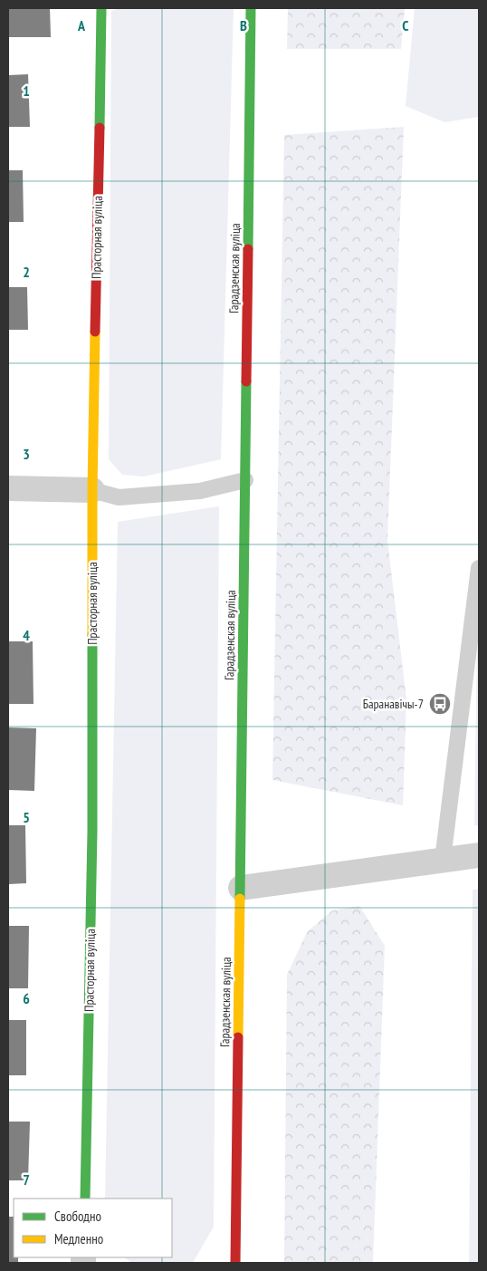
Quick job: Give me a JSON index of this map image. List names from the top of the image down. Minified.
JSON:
{"streets":{"main road":["Прасторная вуліца","Гарадзенская вуліца"]},"places":{"bus stop":["Баранавічы-7"]},"legend":["Свободно","Медленно"],"grid":{"columns":["A","B","C"],"rows":["1","2","3","4","5","6","7"]}}
